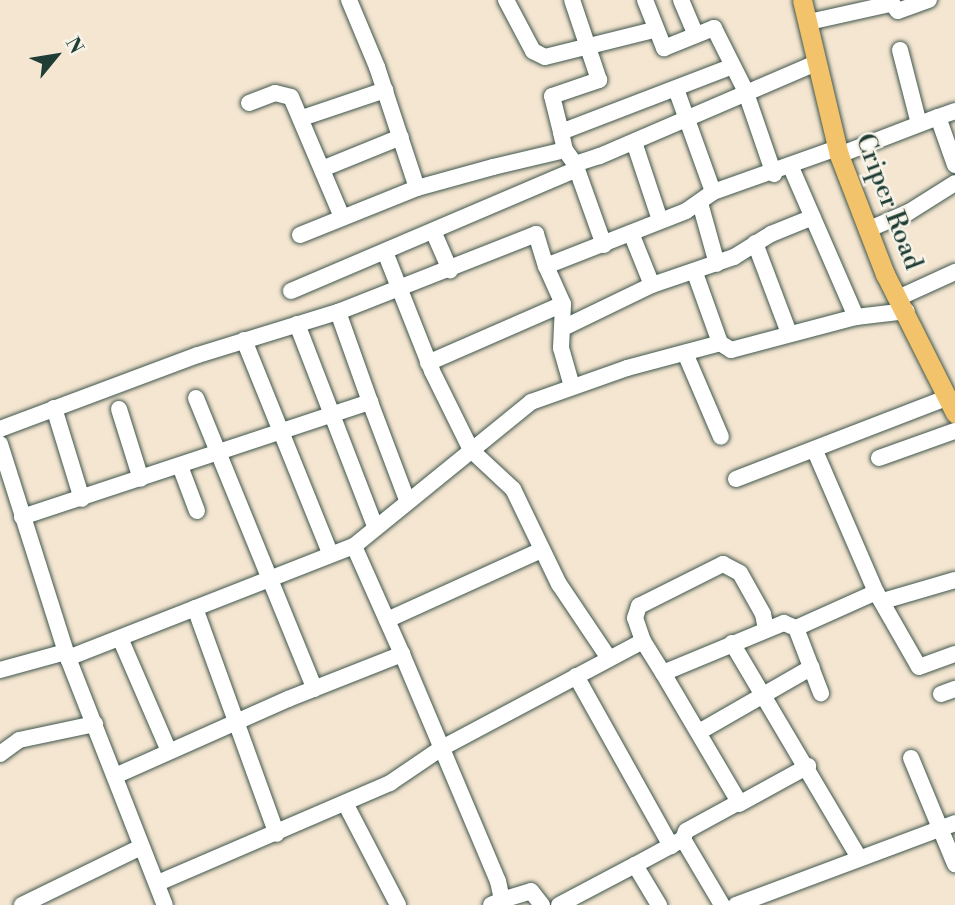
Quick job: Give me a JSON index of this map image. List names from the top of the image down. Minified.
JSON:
{"streets":{"main road":["Criper Road"]},"north":"top right"}
